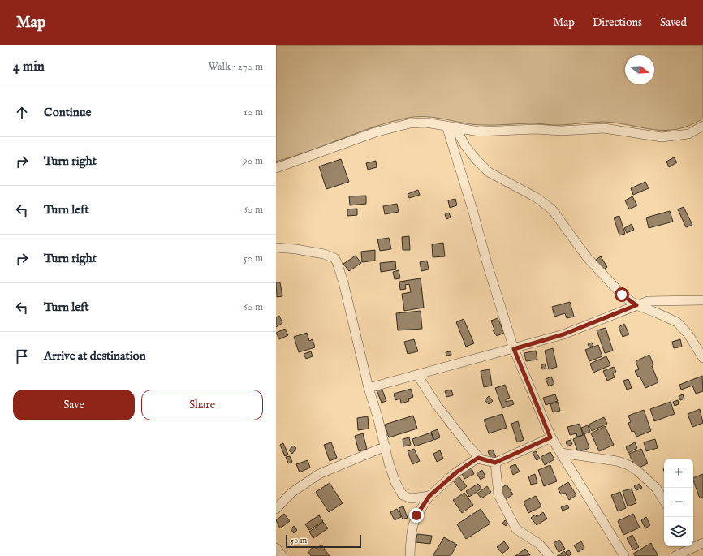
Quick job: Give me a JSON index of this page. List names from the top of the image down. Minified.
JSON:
{"scale_bar":"50 m","north":"right","page":{"header":"Map","nav":["Map","Directions","Saved"],"heading":["4 min","Walk · 270 m"],"list":[["Continue","10 m"],["Turn right","90 m"],["Turn left","60 m"],["Turn right","50 m"],["Turn left","60 m"],"Arrive at destination"],"buttons":["Save","Share"],"map_buttons":["+","−"],"scale":"50 m"}}
